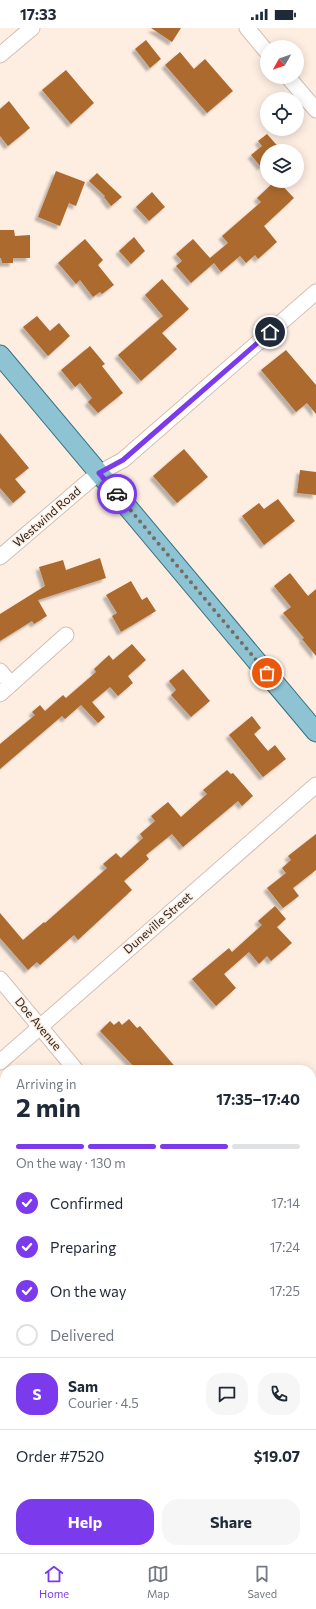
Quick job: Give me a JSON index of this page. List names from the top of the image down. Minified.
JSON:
{"streets":{"street":["Westwind Road","Duneville Street","Doe Avenue"]},"crossings":[["Duneville Street","Doe Avenue"]],"north":"bottom left","page":{"status":"17:33","heading":["2 min","Arriving in","17:35–17:40"],"panel":["Sam","Courier · 4.5","Order #7520","$19.07"],"bar":"On the way · 130 m","list":[["Confirmed","17:14"],["Preparing","17:24"],["On the way","17:25"],"Delivered"],"round":"S","buttons":["Help","Share"],"tabs":["Home","Map","Saved"]}}
